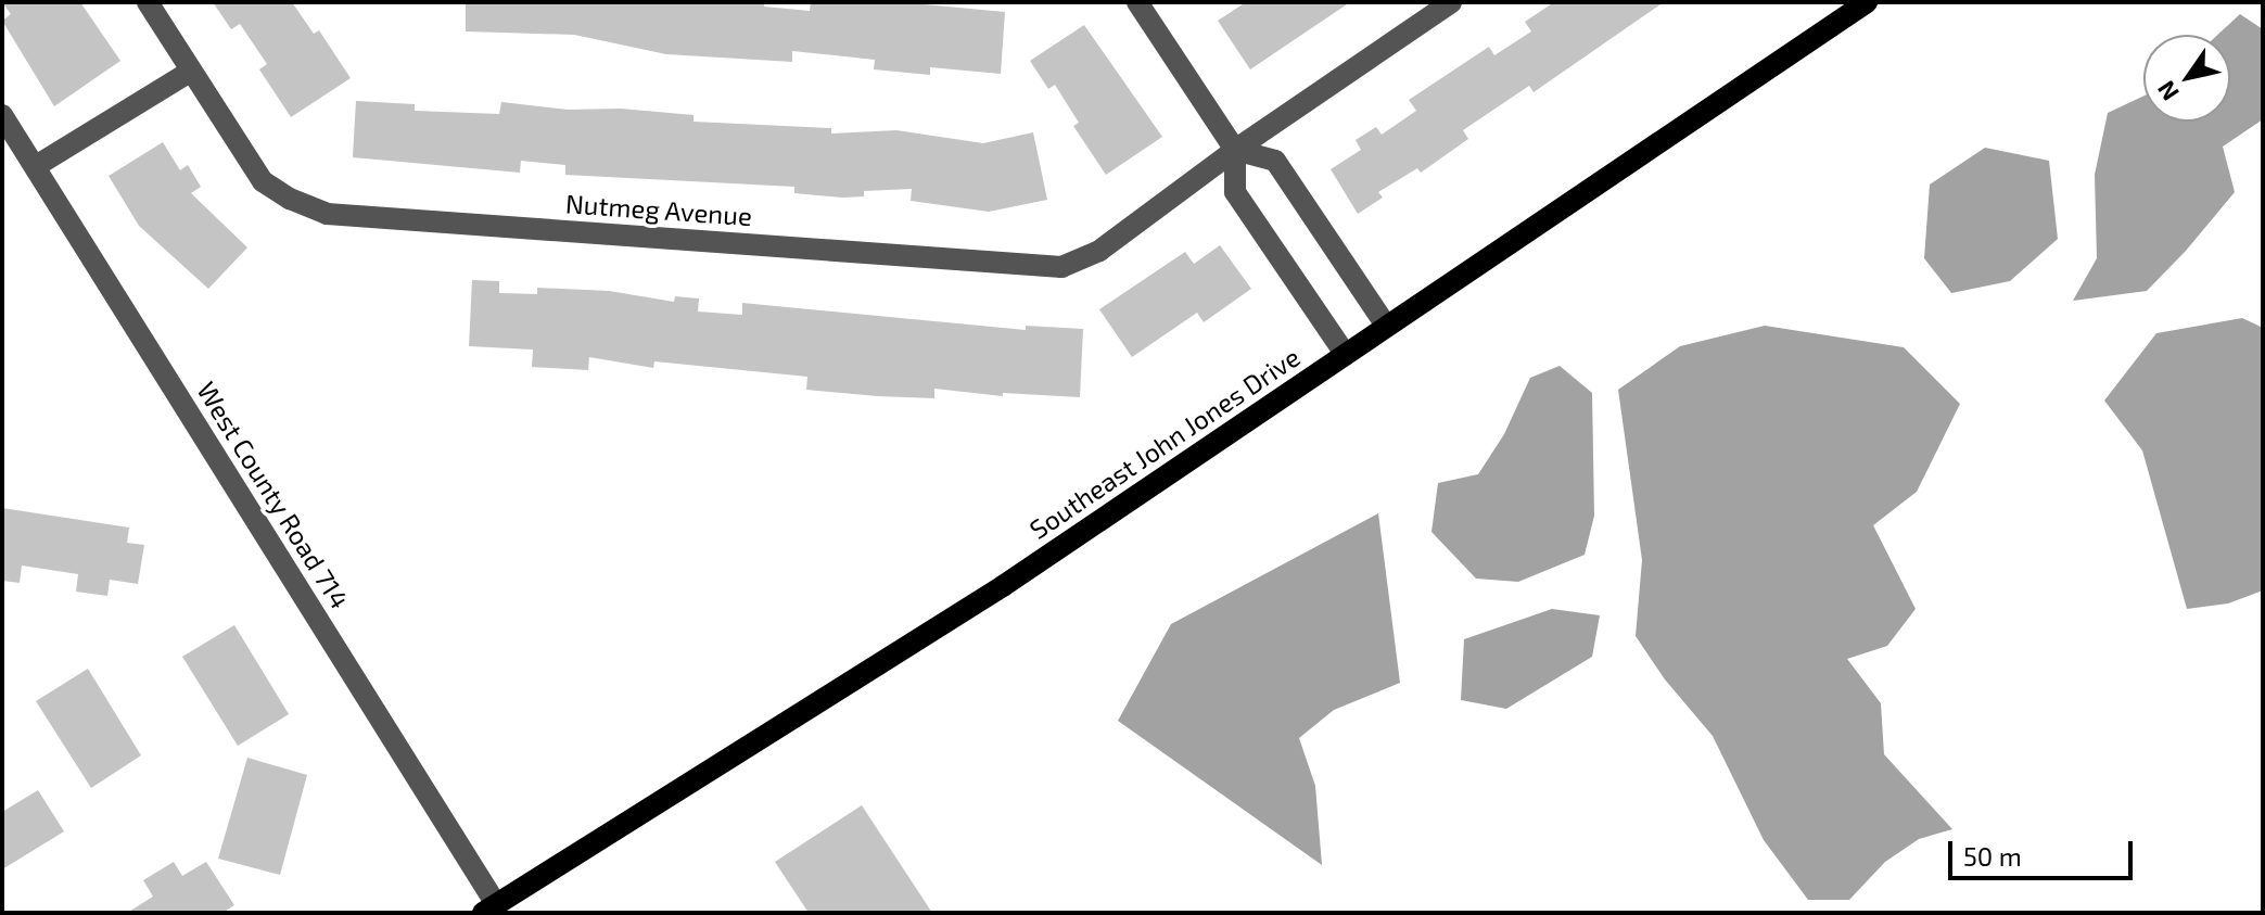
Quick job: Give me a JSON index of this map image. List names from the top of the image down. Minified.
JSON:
{"streets":{"main road":["Southeast John Jones Drive"],"street":["Nutmeg Avenue","West County Road 714"]},"crossings":[["Southeast John Jones Drive","West County Road 714"]],"scale_bar":"50 m","north":"bottom left"}
